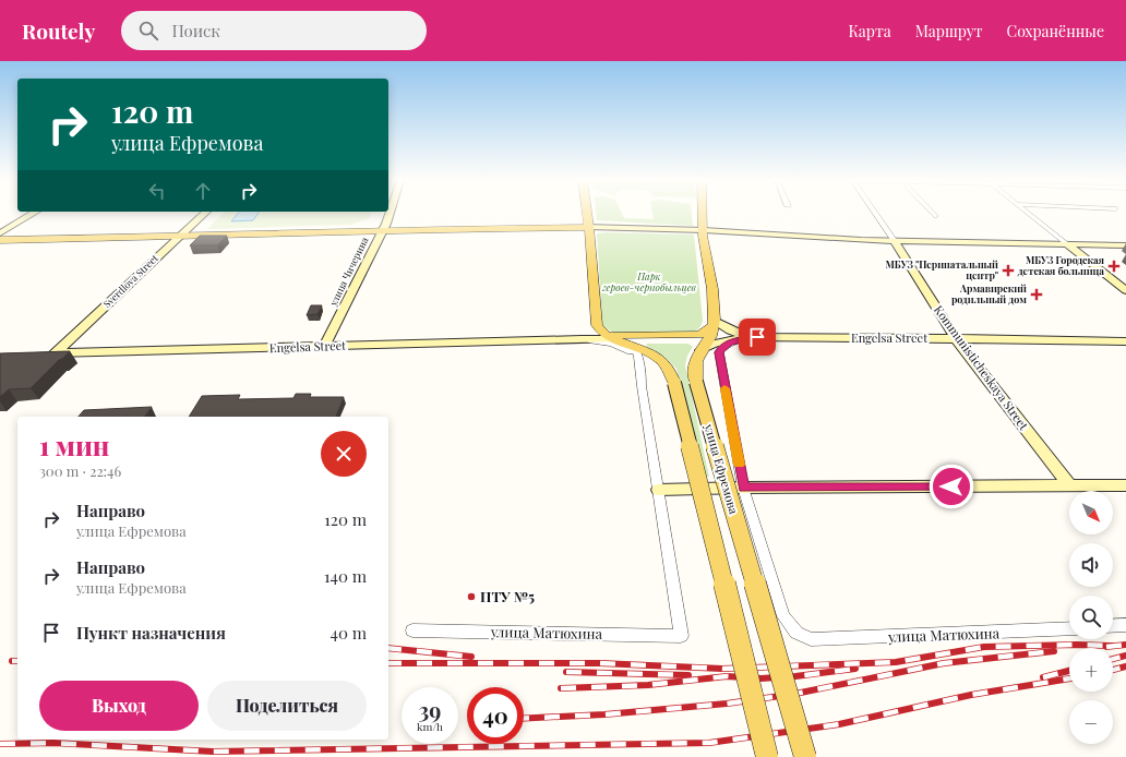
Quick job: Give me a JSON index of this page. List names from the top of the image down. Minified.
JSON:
{"streets":{"main road":["улица Ефремова"],"street":["улица Чичерина","Sverdlova Street","Engelsa Street","Kommunisticheskaya Street","улица Матюхина"]},"crossings":[["улица Чичерина","Engelsa Street"],["Sverdlova Street","Engelsa Street"],["Engelsa Street","Kommunisticheskaya Street"],["Engelsa Street","улица Ефремова"],["улица Ефремова","улица Матюхина"]],"parks":["Парк героев-чернобыльцев"],"places":{"health":["МБУЗ Городская детская больница","МБУЗ \"Перинатальный центр\"","Армавирский родильный дом"],"other":["ПТУ №5"]},"north":"bottom right","page":{"header":"Routely","search":"Поиск","nav":["Карта","Маршрут","Сохранённые"],"turn":["120 m","улица Ефремова"],"heading":["1 мин","300 m · 22:46"],"map_buttons":["+","−"],"list":[{"name":"Направо","note":"улица Ефремова","value":"120 m"},{"name":"Направо","note":"улица Ефремова","value":"140 m"},{"name":"Пункт назначения","value":"40 m"}],"buttons":["Выход","Поделиться"],"speed":"39 km/h","limit":"40"}}
